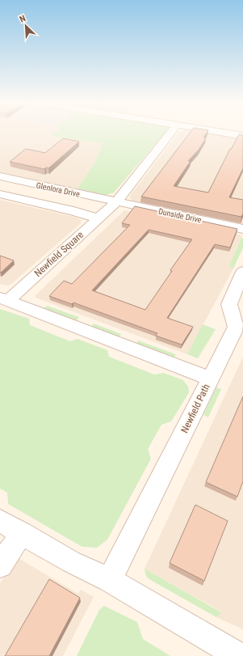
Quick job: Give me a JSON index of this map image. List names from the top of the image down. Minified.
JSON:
{"streets":{"street":["Glenlora Drive","Dunside Drive","Newfield Square","Newfield Path"]},"crossings":[["Glenlora Drive","Dunside Drive"],["Glenlora Drive","Newfield Square"],["Dunside Drive","Newfield Square"],["Newfield Square","Newfield Path"]],"north":"top left"}
